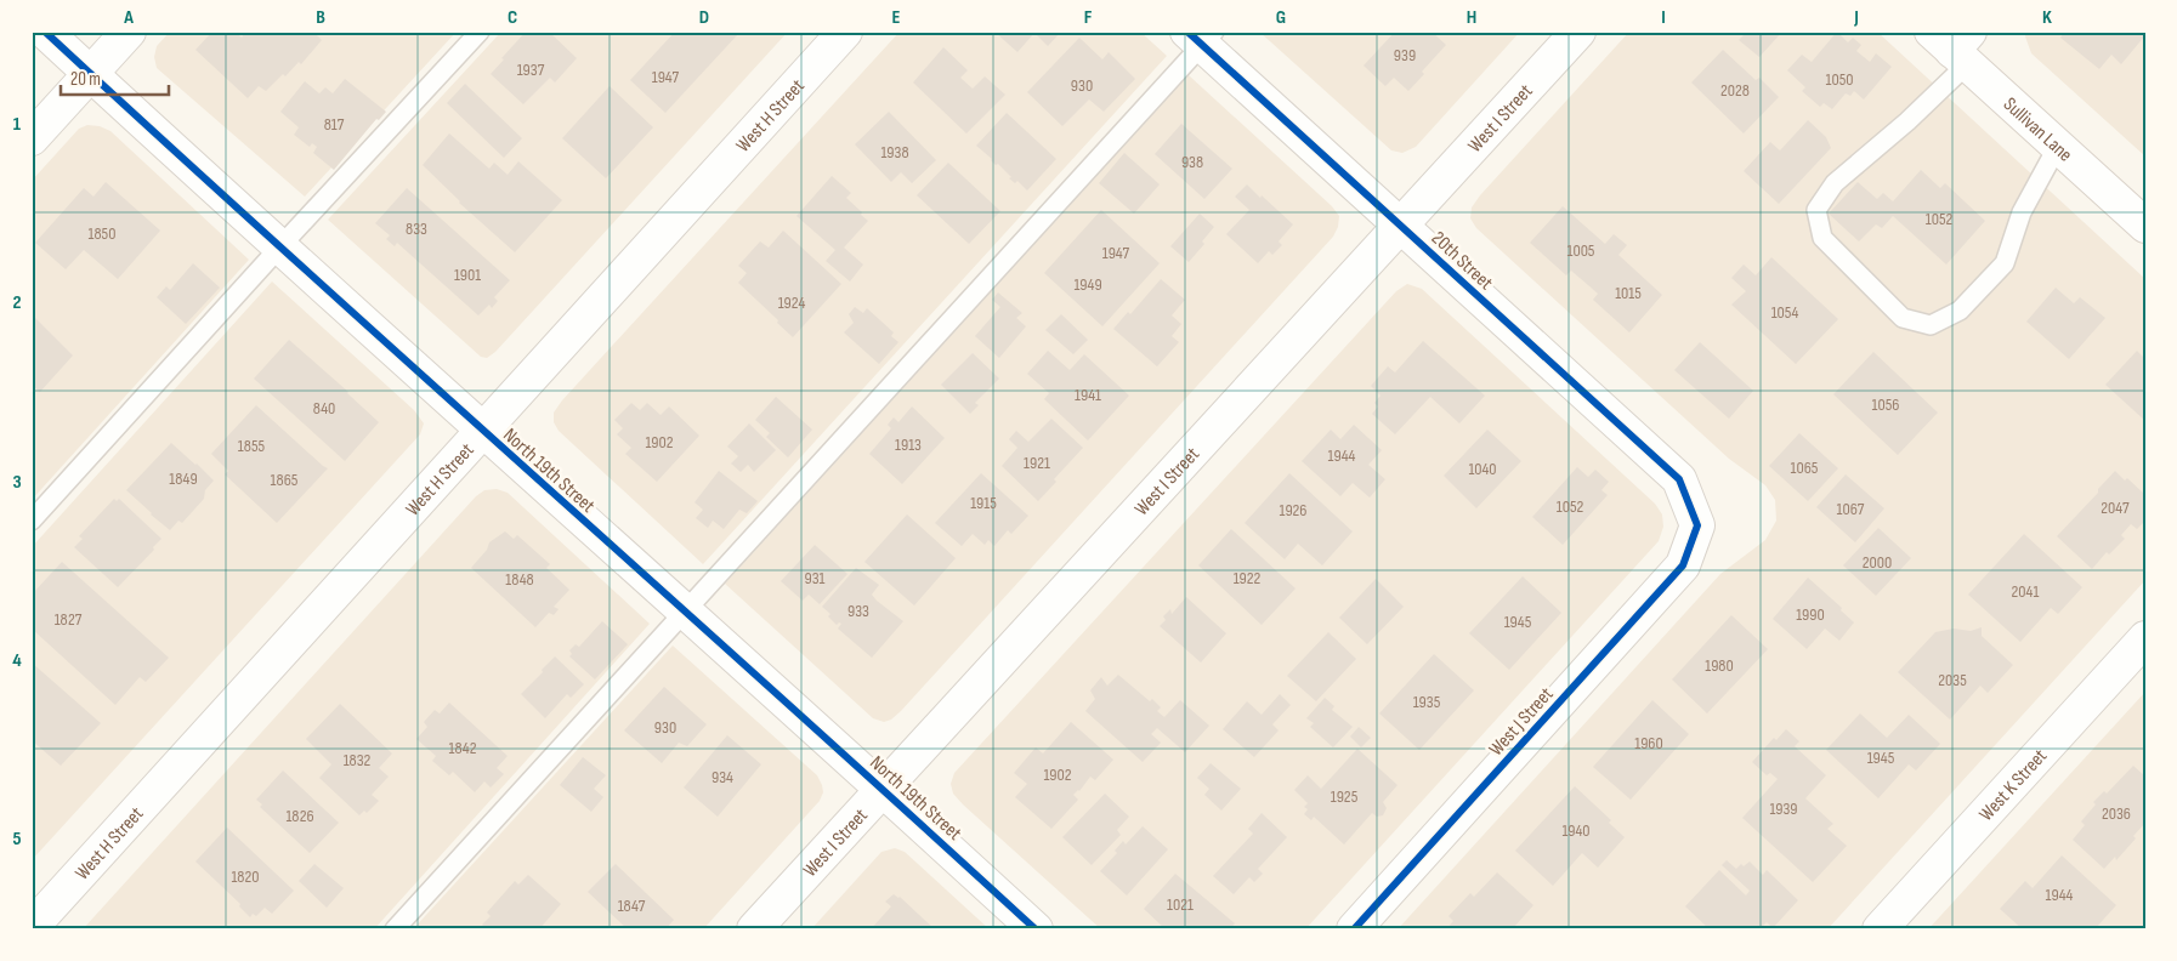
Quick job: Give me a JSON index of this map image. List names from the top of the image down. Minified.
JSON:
{"streets":{"street":["West H Street","West I Street","Sullivan Lane","20th Street","North 19th Street","West J Street","West K Street"]},"crossings":[["West H Street","North 19th Street"],["West I Street","20th Street"],["West I Street","North 19th Street"],["20th Street","West J Street"]],"house_numbers":["939","1937","1947","1050","930","2028","817","1938","938","1052","833","1850","1005","1947","1901","1949","1015","1924","1054","1941","1056","840","1902","1913","1855","1944","1921","1065","1040","1849","1865","1915","1052","2047","1067","1926","2000","931","1922","1848","2041","933","1990","1827","1945","1980","2035","1935","930","1960","1842","1945","1832","1902","934","1925","1939","2036","1826","1940","1820","1944","1021","1847"],"scale_bar":"20 m","grid":{"columns":["A","B","C","D","E","F","G","H","I","J","K"],"rows":["1","2","3","4","5"]}}
